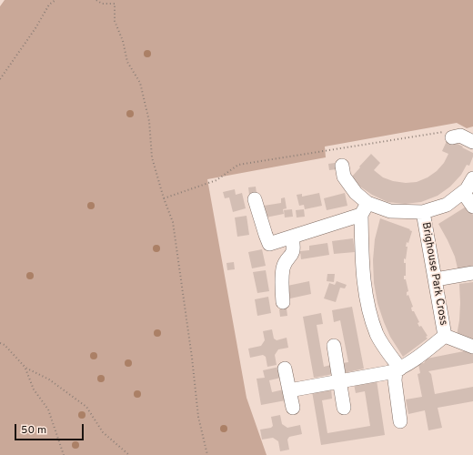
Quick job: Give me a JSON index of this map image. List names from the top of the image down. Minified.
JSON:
{"streets":{"street":["Brighouse Park Cross"]},"scale_bar":"50 m"}
